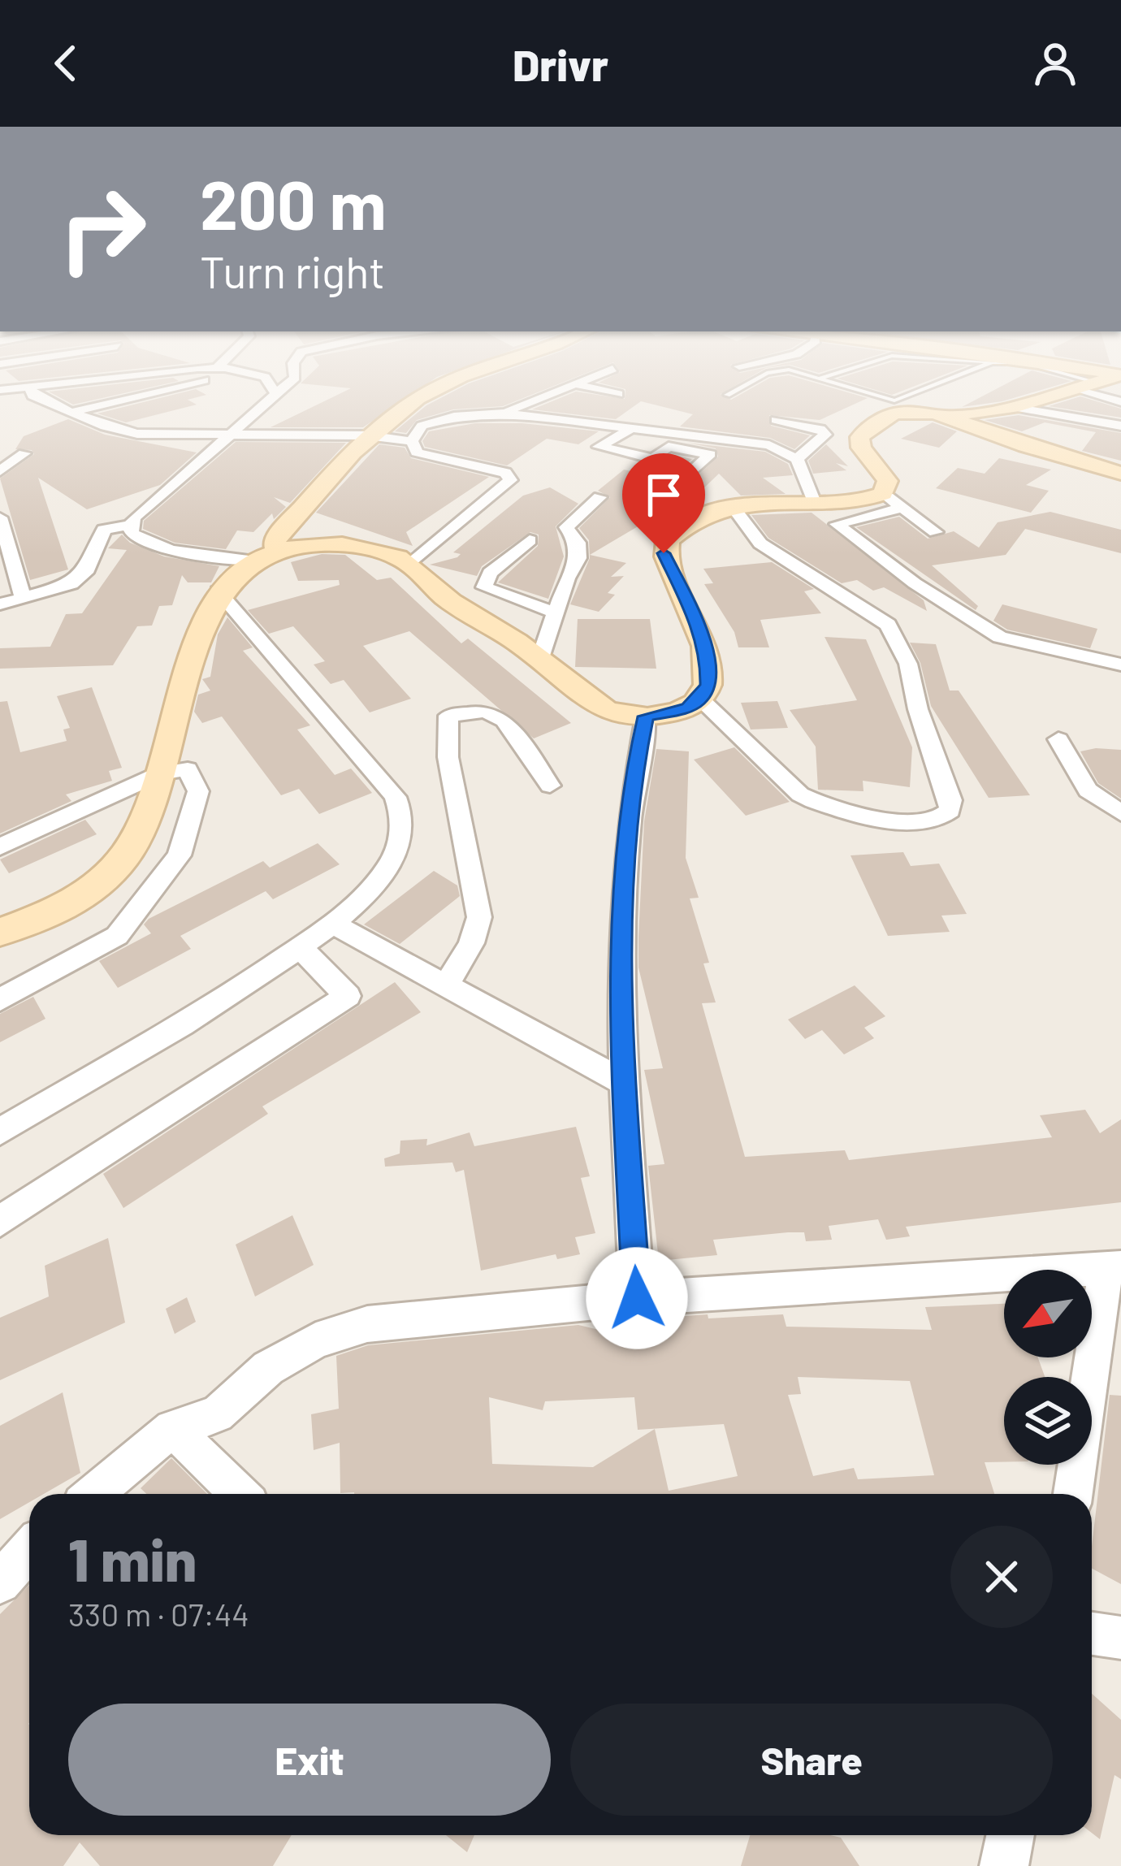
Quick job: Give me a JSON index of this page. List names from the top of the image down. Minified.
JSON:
{"north":"bottom left","page":{"header":"Drivr","turn":["200 m","Turn right"],"heading":["1 min","330 m · 07:44"],"buttons":["Exit","Share"]}}
